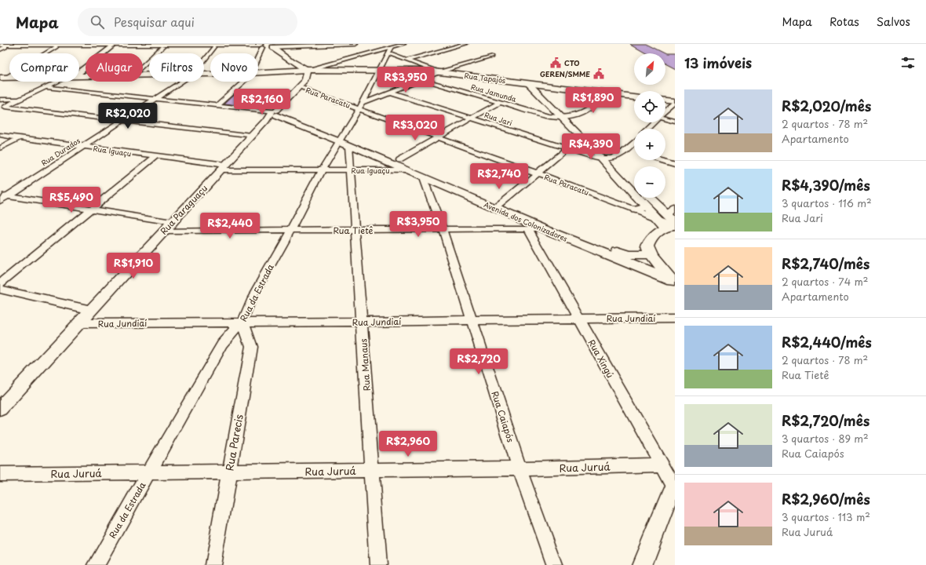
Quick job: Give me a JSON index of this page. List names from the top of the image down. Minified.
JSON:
{"streets":{"main road":["Rua Tapajós","Rua Paraguaçu","Avenida dos Colonizadores"],"street":["Rua Jamunda","Rua Paracatu","Rua Jari","Rua Iguaçu","Rua Durados","Rua Tietê","Rua da Estrada","Rua Jundiaí","Rua Xingú","Rua Manaus","Rua Caiapós","Rua Parecis","Rua Juruá"]},"crossings":[["Rua Tapajós","Rua Paraguaçu"],["Rua Tapajós","Rua da Estrada"],["Rua Paracatu","Rua Paraguaçu"],["Rua Paracatu","Rua da Estrada"],["Rua Iguaçu","Rua Durados"],["Rua Iguaçu","Rua Paraguaçu"],["Rua Iguaçu","Avenida dos Colonizadores"],["Rua Iguaçu","Rua da Estrada"],["Rua Iguaçu","Rua Manaus"],["Rua Paraguaçu","Avenida dos Colonizadores"],["Rua Paraguaçu","Rua Tietê"],["Rua Paraguaçu","Rua Jundiaí"],["Avenida dos Colonizadores","Rua Tietê"],["Avenida dos Colonizadores","Rua da Estrada"],["Avenida dos Colonizadores","Rua Manaus"],["Avenida dos Colonizadores","Rua Caiapós"],["Rua Tietê","Rua da Estrada"],["Rua Tietê","Rua Xingú"],["Rua Tietê","Rua Manaus"],["Rua Tietê","Rua Caiapós"],["Rua da Estrada","Rua Jundiaí"],["Rua da Estrada","Rua Parecis"],["Rua da Estrada","Rua Juruá"],["Rua Jundiaí","Rua Xingú"],["Rua Jundiaí","Rua Manaus"],["Rua Jundiaí","Rua Caiapós"],["Rua Jundiaí","Rua Parecis"],["Rua Xingú","Rua Juruá"],["Rua Manaus","Rua Juruá"],["Rua Caiapós","Rua Juruá"],["Rua Parecis","Rua Juruá"]],"places":{"public building":["CTO","GEREN/SMME"]},"north":"top right","page":{"header":"Mapa","search":"Pesquisar aqui","nav":["Mapa","Rotas","Salvos"],"heading":"13 imóveis","map_buttons":["+","−"],"chip":["Comprar","Alugar","Filtros","Novo"],"price":["R$3,950","R$1,890","R$2,160","R$2,020","R$3,020","R$4,390","R$2,740","R$5,490","R$3,950","R$2,440","R$1,910","R$2,720","R$2,960"],"list":[{"name":"R$2,020/mês","note":"2 quartos · 78 m² · Apartamento"},{"name":"R$4,390/mês","note":"3 quartos · 116 m² · Rua Jari"},{"name":"R$2,740/mês","note":"2 quartos · 74 m² · Apartamento"},{"name":"R$2,440/mês","note":"2 quartos · 78 m² · Rua Tietê"},{"name":"R$2,720/mês","note":"3 quartos · 89 m² · Rua Caiapós"},{"name":"R$2,960/mês","note":"3 quartos · 113 m² · Rua Juruá"}]}}
